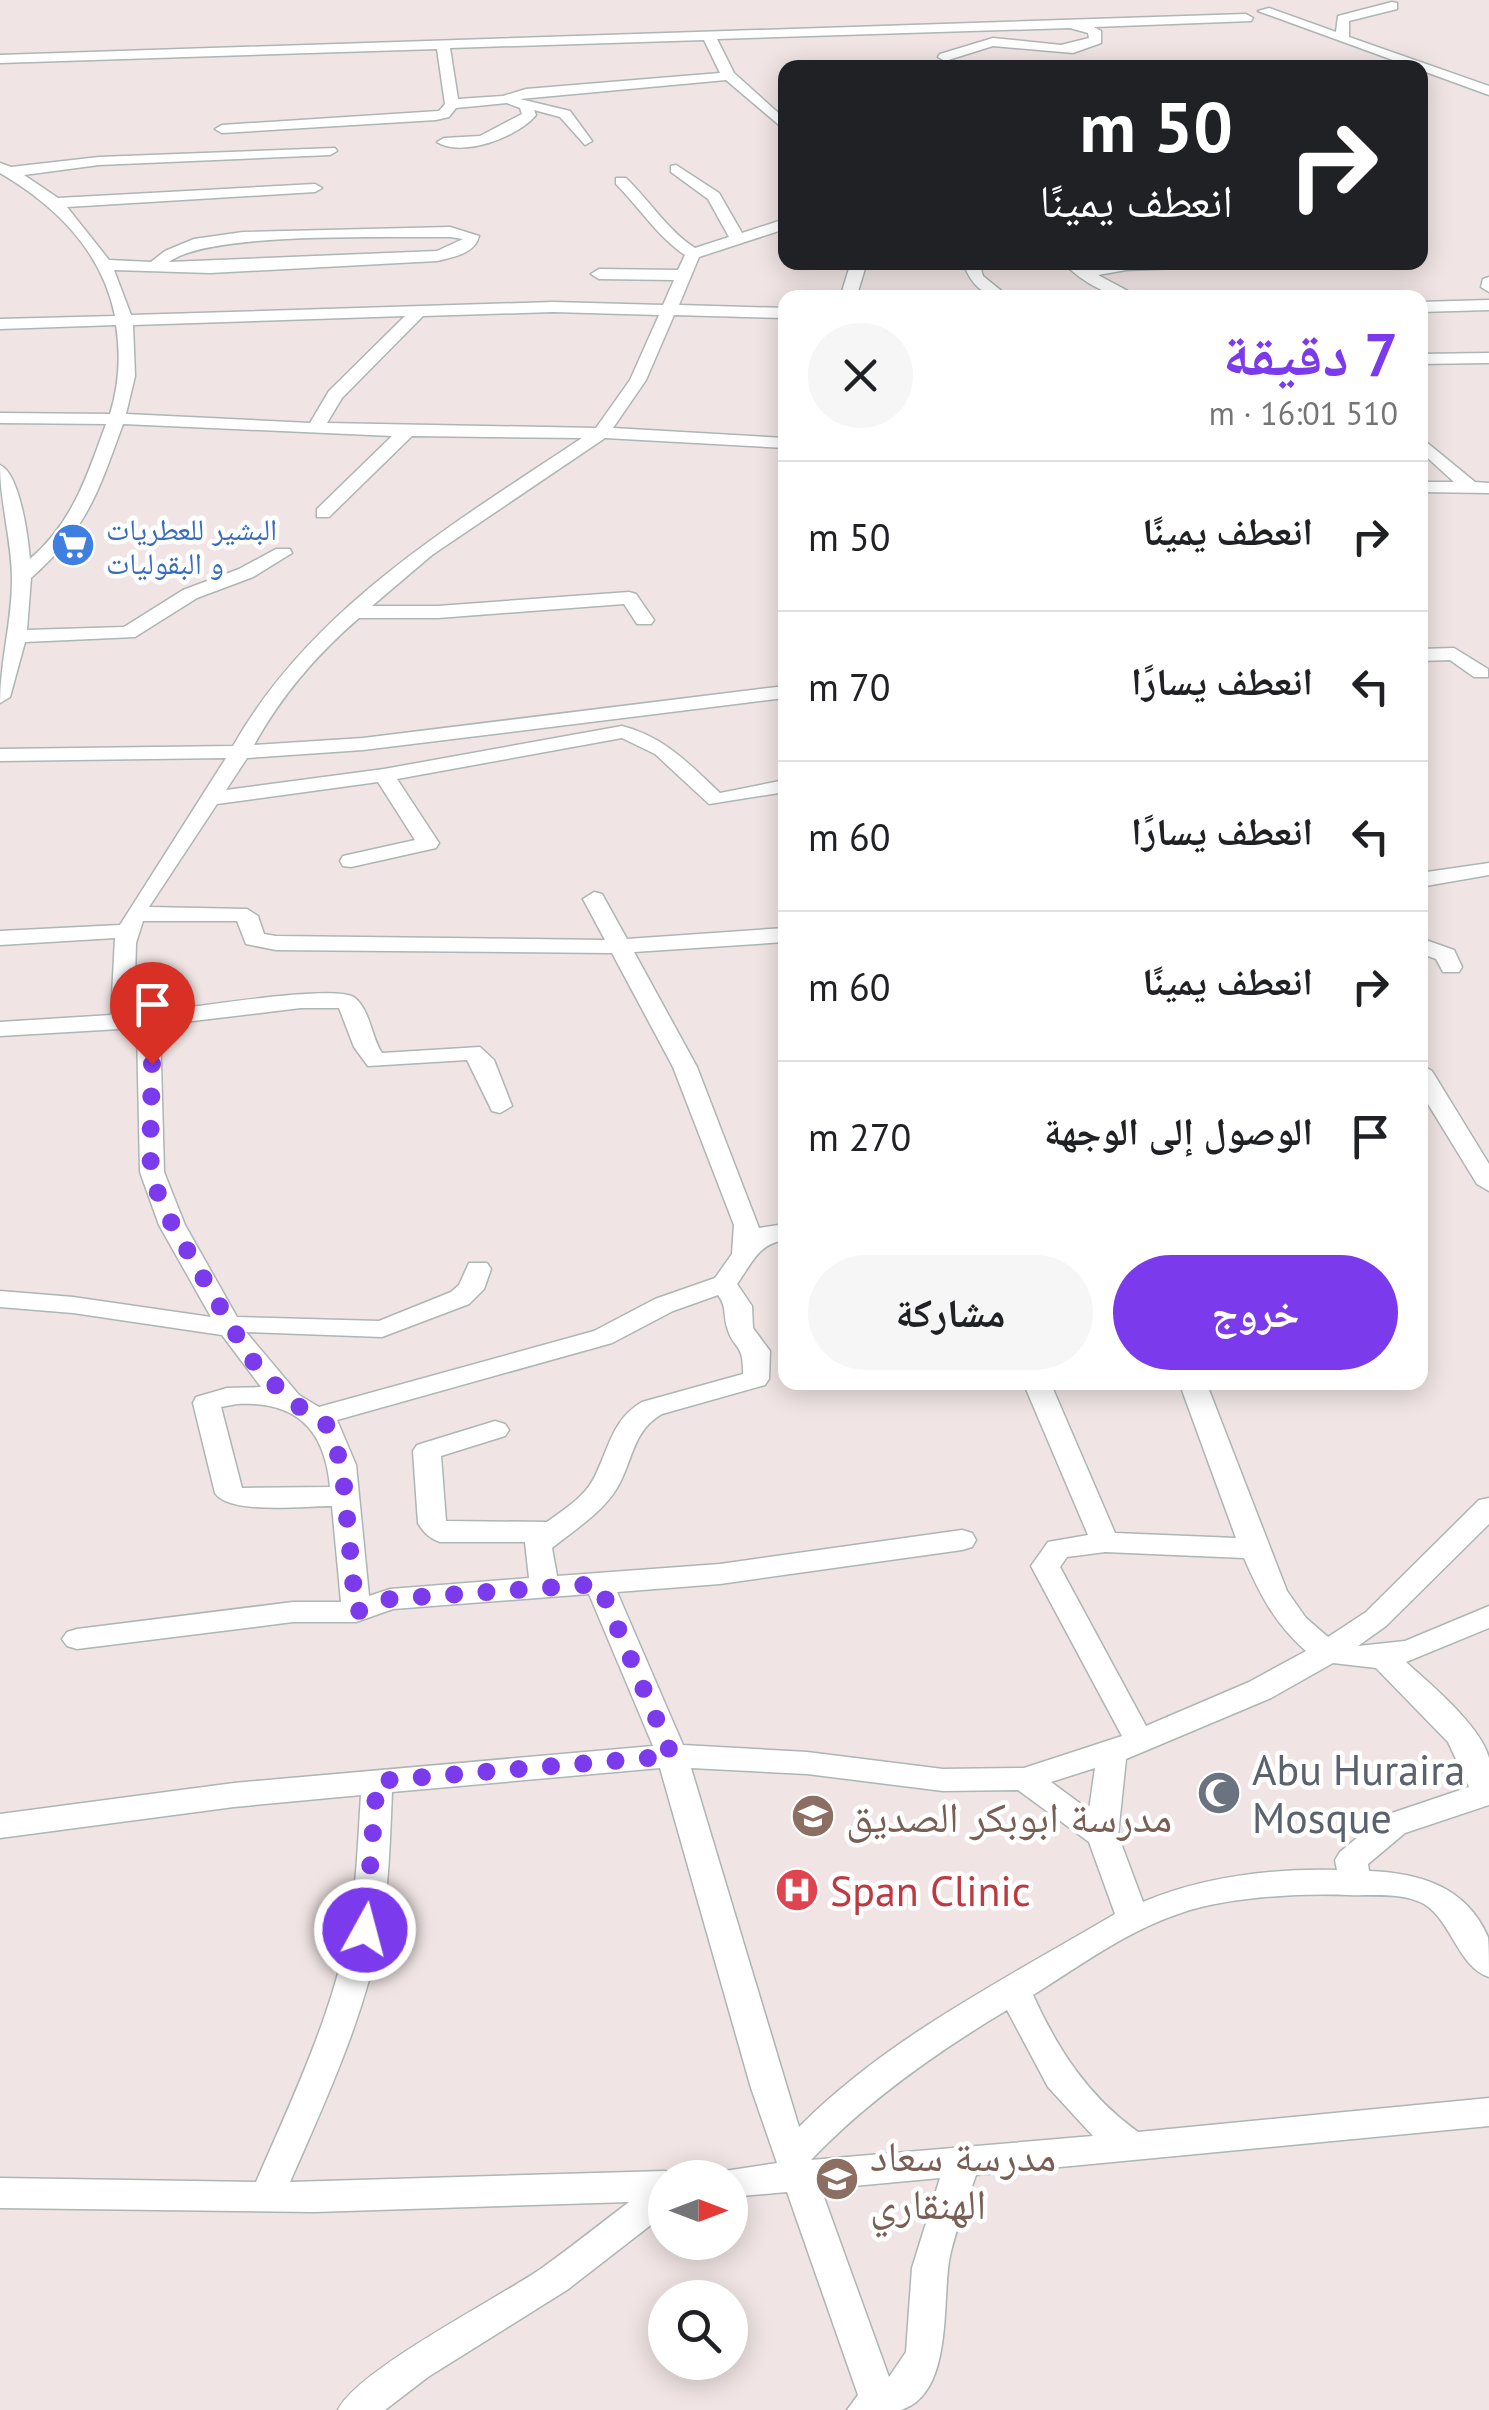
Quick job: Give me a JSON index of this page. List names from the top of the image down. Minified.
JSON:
{"places":{"supermarket":["البشير للعطريات و البقوليات"],"mosque":["Abu Huraira Mosque"],"school or university":["مدرسة ابوبكر الصديق","مدرسة سعاد الهنقاري"],"hospital":["Span Clinic"]},"north":"right","page":{"turn":["50 m","انعطف يمينًا"],"heading":["7 دقيقة","510 m · 16:01"],"list":[{"name":"انعطف يمينًا","value":"50 m"},{"name":"انعطف يسارًا","value":"70 m"},{"name":"انعطف يسارًا","value":"60 m"},{"name":"انعطف يمينًا","value":"60 m"},{"name":"الوصول إلى الوجهة","value":"270 m"}],"buttons":["خروج","مشاركة"]}}
